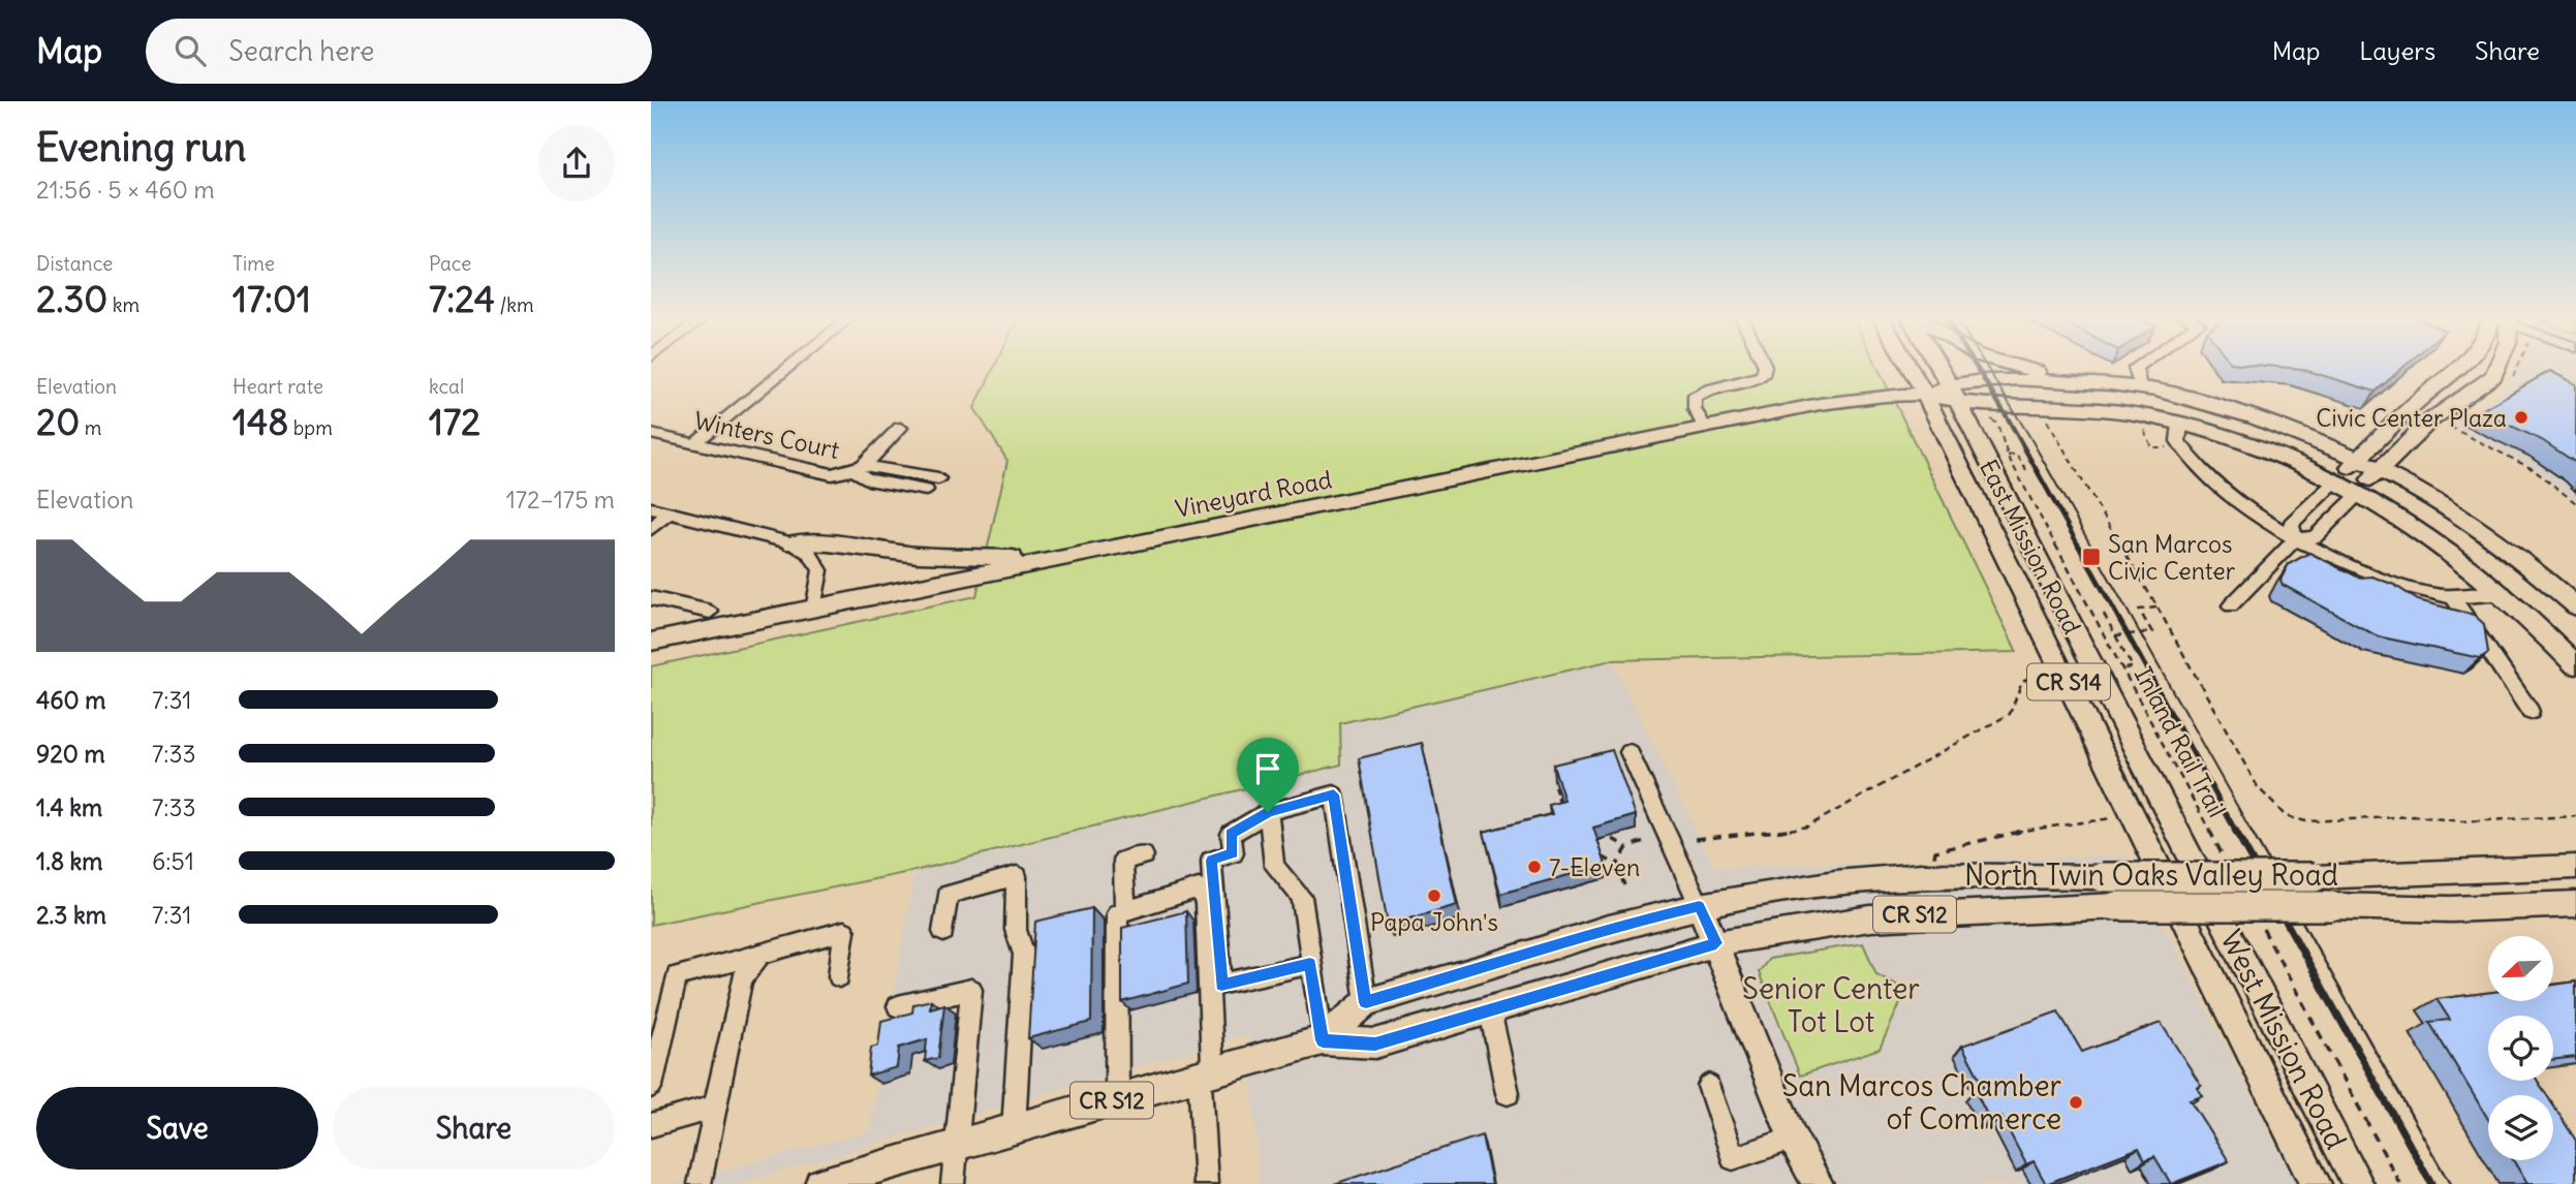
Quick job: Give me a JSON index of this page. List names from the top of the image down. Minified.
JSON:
{"streets":{"main road":["Vineyard Road","East Mission Road","CR S14","North Twin Oaks Valley Road","CR S12","West Mission Road"],"street":["Winters Court"],"path":["Inland Rail Trail"]},"crossings":[["Vineyard Road","East Mission Road"],["East Mission Road","West Mission Road"]],"parks":["Senior Center Tot Lot"],"places":{"other":["Civic Center Plaza","7-Eleven","Papa John's","San Marcos Chamber of Commerce"],"transit":["San Marcos Civic Center"]},"north":"bottom left","page":{"header":"Map","search":"Search here","nav":["Map","Layers","Share"],"heading":["Evening run","21:56 · 5 × 460 m"],"stats":[["Distance","2.30 km"],["Time","17:01"],["Pace","7:24 /km"],["Elevation","20 m"],["Heart rate","148 bpm"],["kcal","172"]],"chart":["Elevation","172–175 m"],"list":[{"name":"460 m","note":"7:31"},{"name":"920 m","note":"7:33"},{"name":"1.4 km","note":"7:33"},{"name":"1.8 km","note":"6:51"},{"name":"2.3 km","note":"7:31"}],"buttons":["Save","Share"]}}
